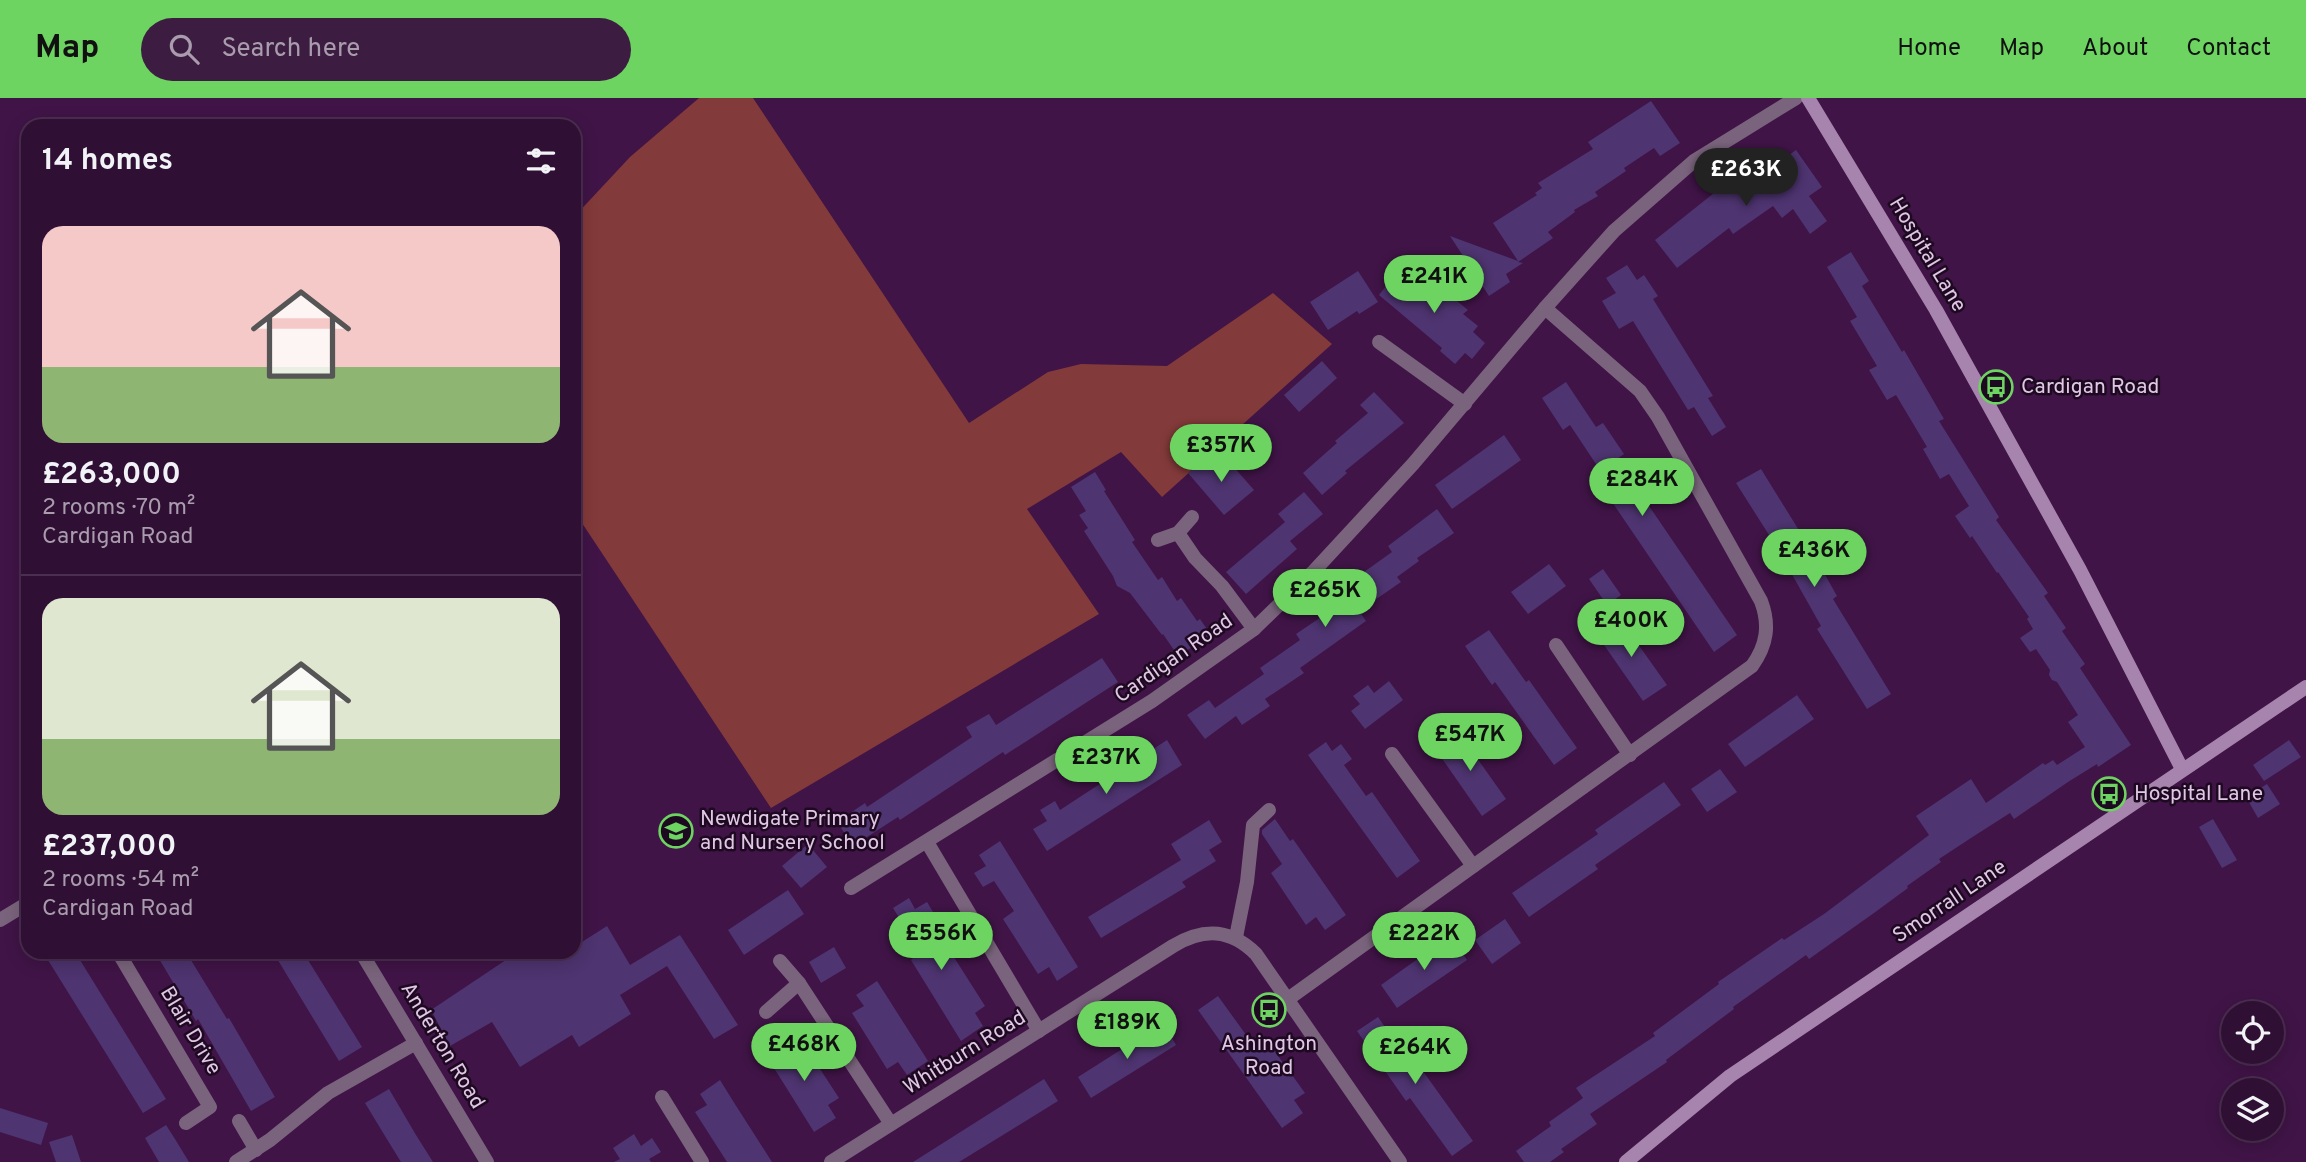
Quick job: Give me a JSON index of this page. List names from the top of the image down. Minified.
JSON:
{"streets":{"street":["Hospital Lane","Cardigan Road","Smorrall Lane","Blair Drive","Anderton Road","Whitburn Road"]},"crossings":[["Hospital Lane","Smorrall Lane"]],"places":{"bus stop":["Cardigan Road","Hospital Lane","Ashington Road"],"school or university":["Newdigate Primary and Nursery School"]},"page":{"header":"Map","search":"Search here","nav":["Home","Map","About","Contact"],"heading":"14 homes","price":["£263K","£241K","£357K","£284K","£436K","£265K","£400K","£547K","£237K","£556K","£222K","£189K","£468K","£264K"],"list":[{"name":"£263,000","note":"2 rooms · 70 m² · Cardigan Road"},{"name":"£237,000","note":"2 rooms · 54 m² · Cardigan Road"}]}}
